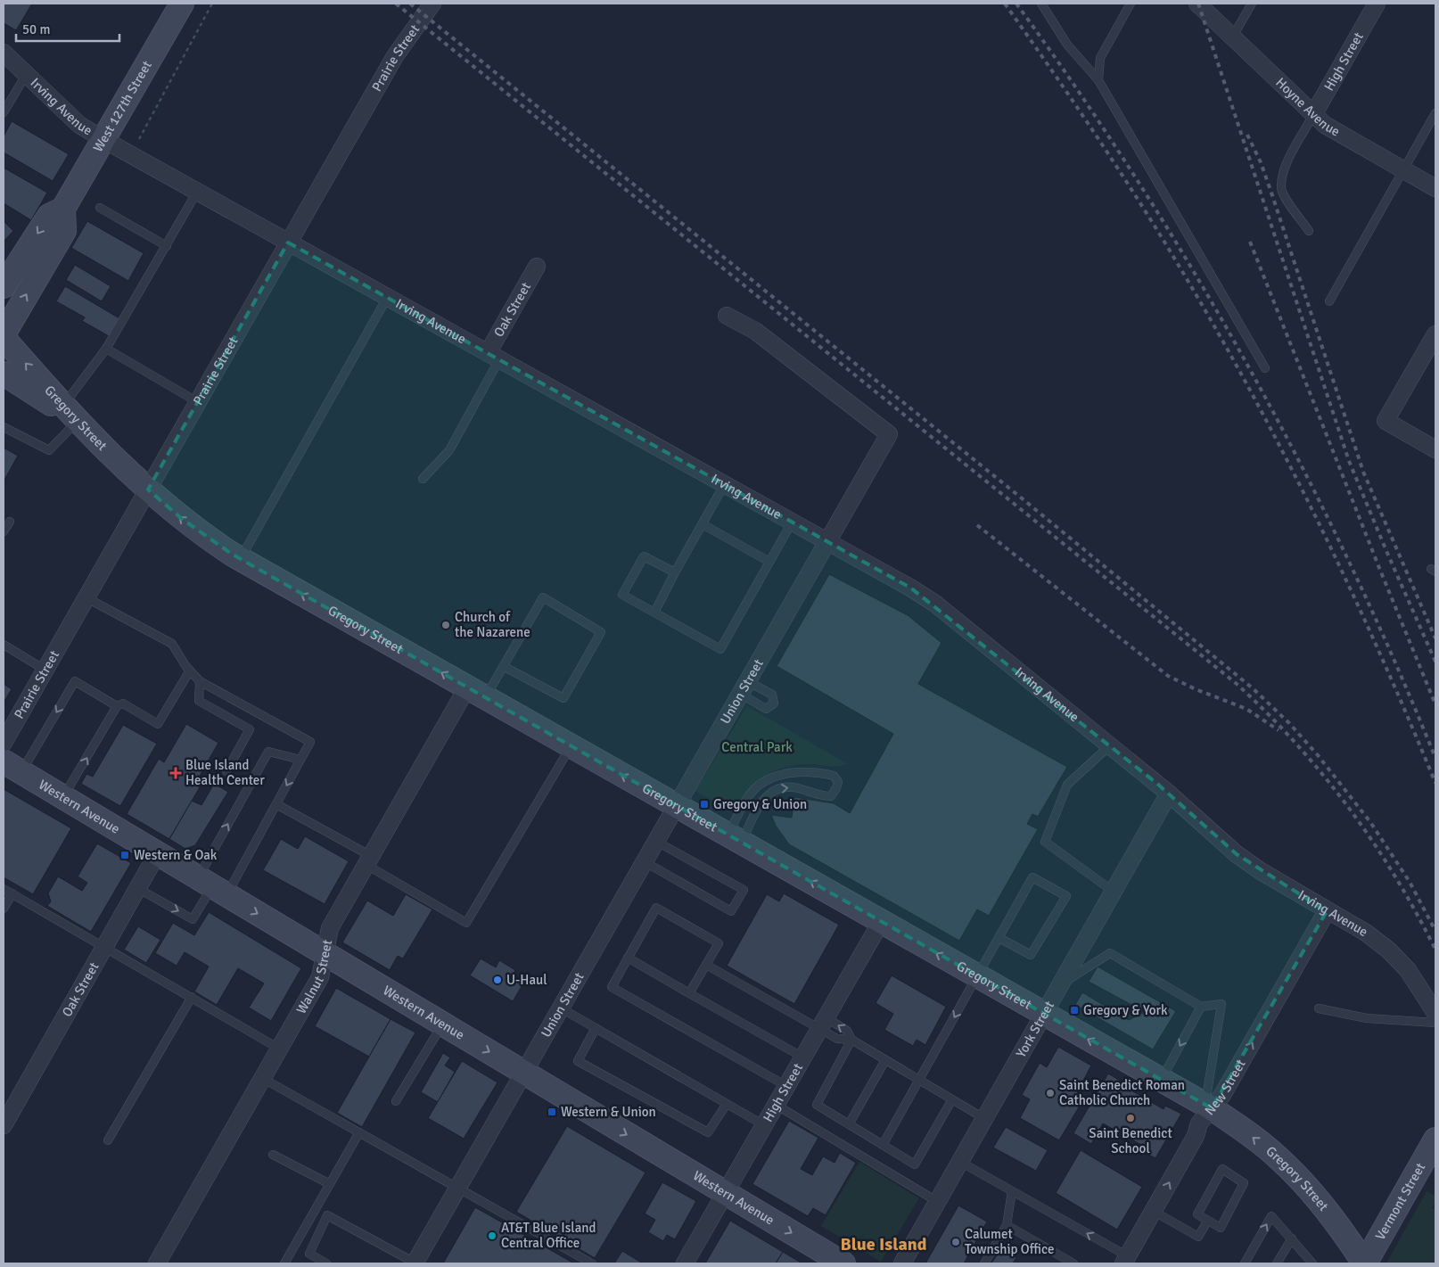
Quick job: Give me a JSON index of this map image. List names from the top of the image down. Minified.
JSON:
{"streets":{"main road":["West 127th Street","Gregory Street","Western Avenue","Vermont Street"],"street":["Prairie Street","High Street","Irving Avenue","Hoyne Avenue","Oak Street","Union Street","Walnut Street","York Street","New Street"]},"crossings":[["Prairie Street","Irving Avenue"],["Prairie Street","Gregory Street"],["High Street","Hoyne Avenue"],["High Street","Gregory Street"],["High Street","Western Avenue"],["Irving Avenue","West 127th Street"],["Irving Avenue","Oak Street"],["Irving Avenue","Union Street"],["Irving Avenue","York Street"],["Irving Avenue","New Street"],["Oak Street","Western Avenue"],["Gregory Street","Union Street"],["Gregory Street","Walnut Street"],["Gregory Street","York Street"],["Gregory Street","New Street"],["Gregory Street","Vermont Street"],["Union Street","Western Avenue"],["Western Avenue","Walnut Street"]],"one_way":["Gregory Street","Western Avenue","New Street"],"districts":["Blue Island"],"parks":["Central Park"],"places":{"other":["Church of the Nazarene","U-Haul","Saint Benedict Roman Catholic Church","Saint Benedict School","AT&T Blue Island Central Office","Calumet Township Office"],"health":["Blue Island Health Center"],"transit":["Gregory & Union","Western & Oak","Gregory & York","Western & Union"]},"scale_bar":"50 m"}
